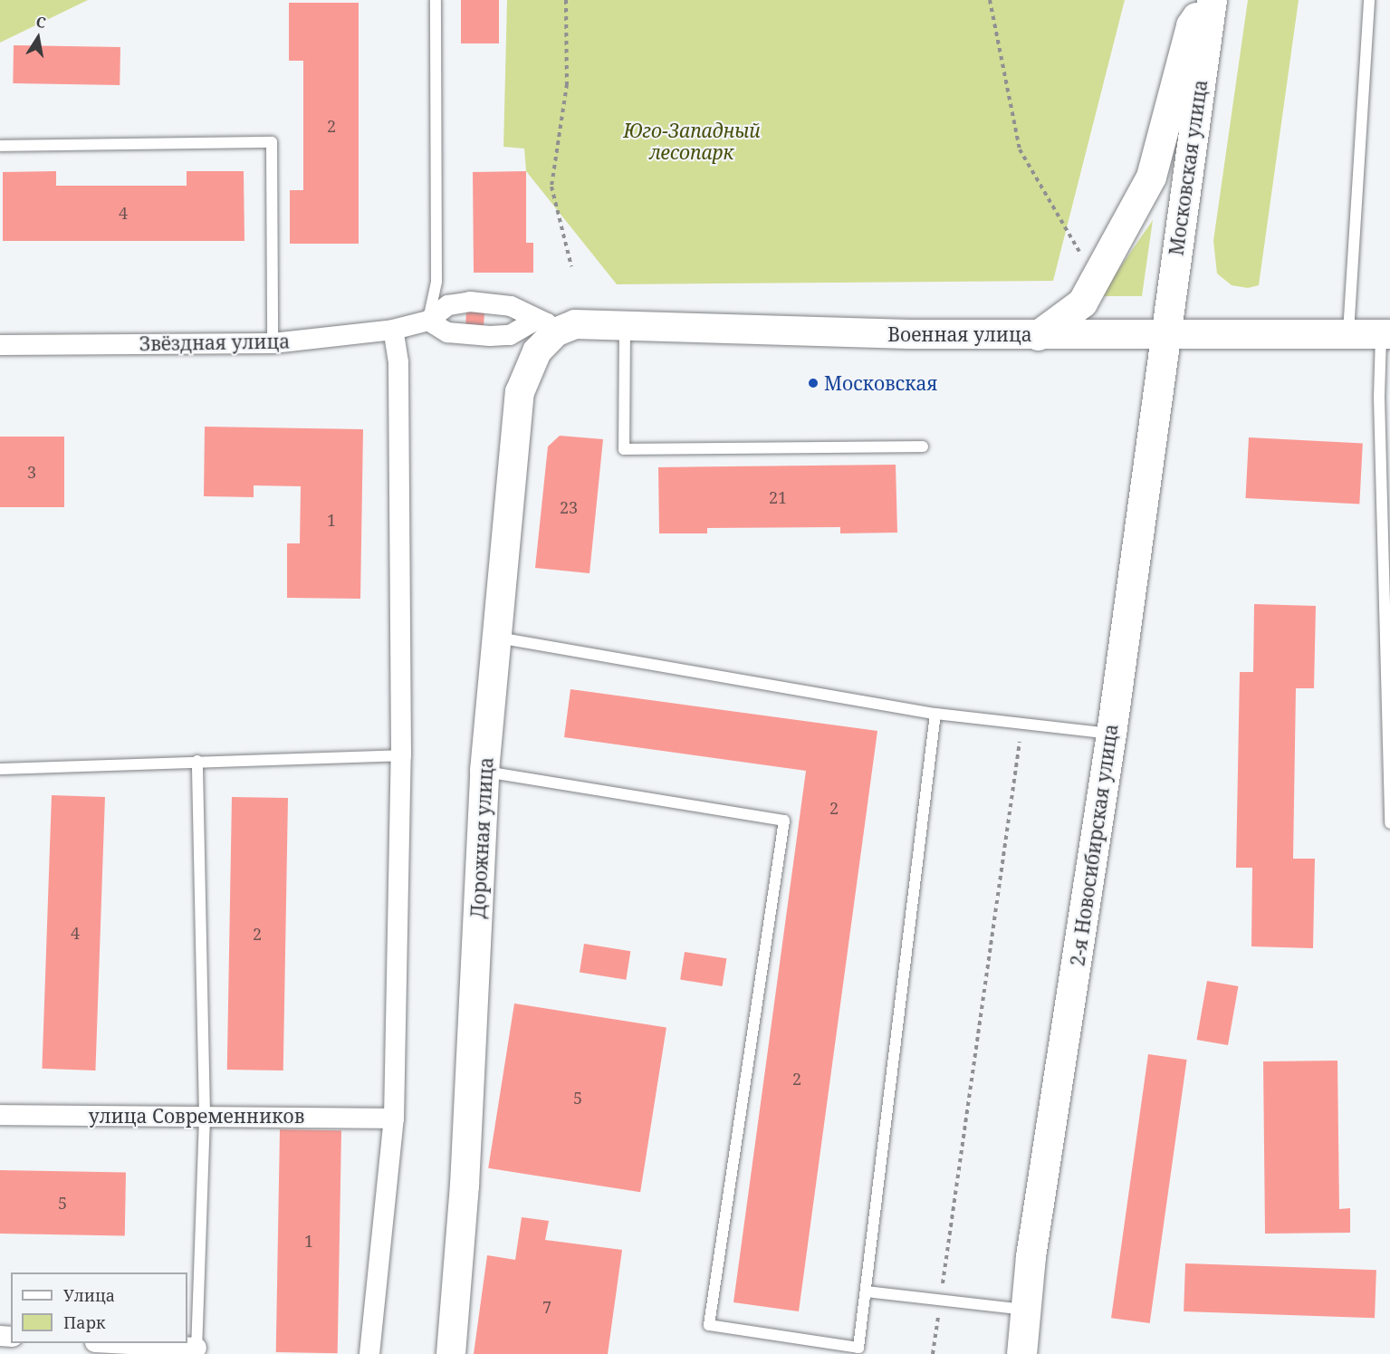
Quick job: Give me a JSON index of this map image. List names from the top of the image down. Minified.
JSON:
{"streets":{"main road":["Московская улица","2-я Новосибирская улица"],"street":["Военная улица","Звёздная улица","Дорожная улица","улица Современников"]},"crossings":[["Московская улица","Военная улица"],["Московская улица","2-я Новосибирская улица"],["Военная улица","Звёздная улица"],["Военная улица","Дорожная улица"],["Военная улица","2-я Новосибирская улица"],["Звёздная улица","Дорожная улица"]],"parks":["Юго-Западный лесопарк"],"places":["Московская"],"house_numbers":["2","4","3","21","23","1","2","4","2","2","5","5","1","7"],"legend":["Улица","Парк"],"north":"top"}
